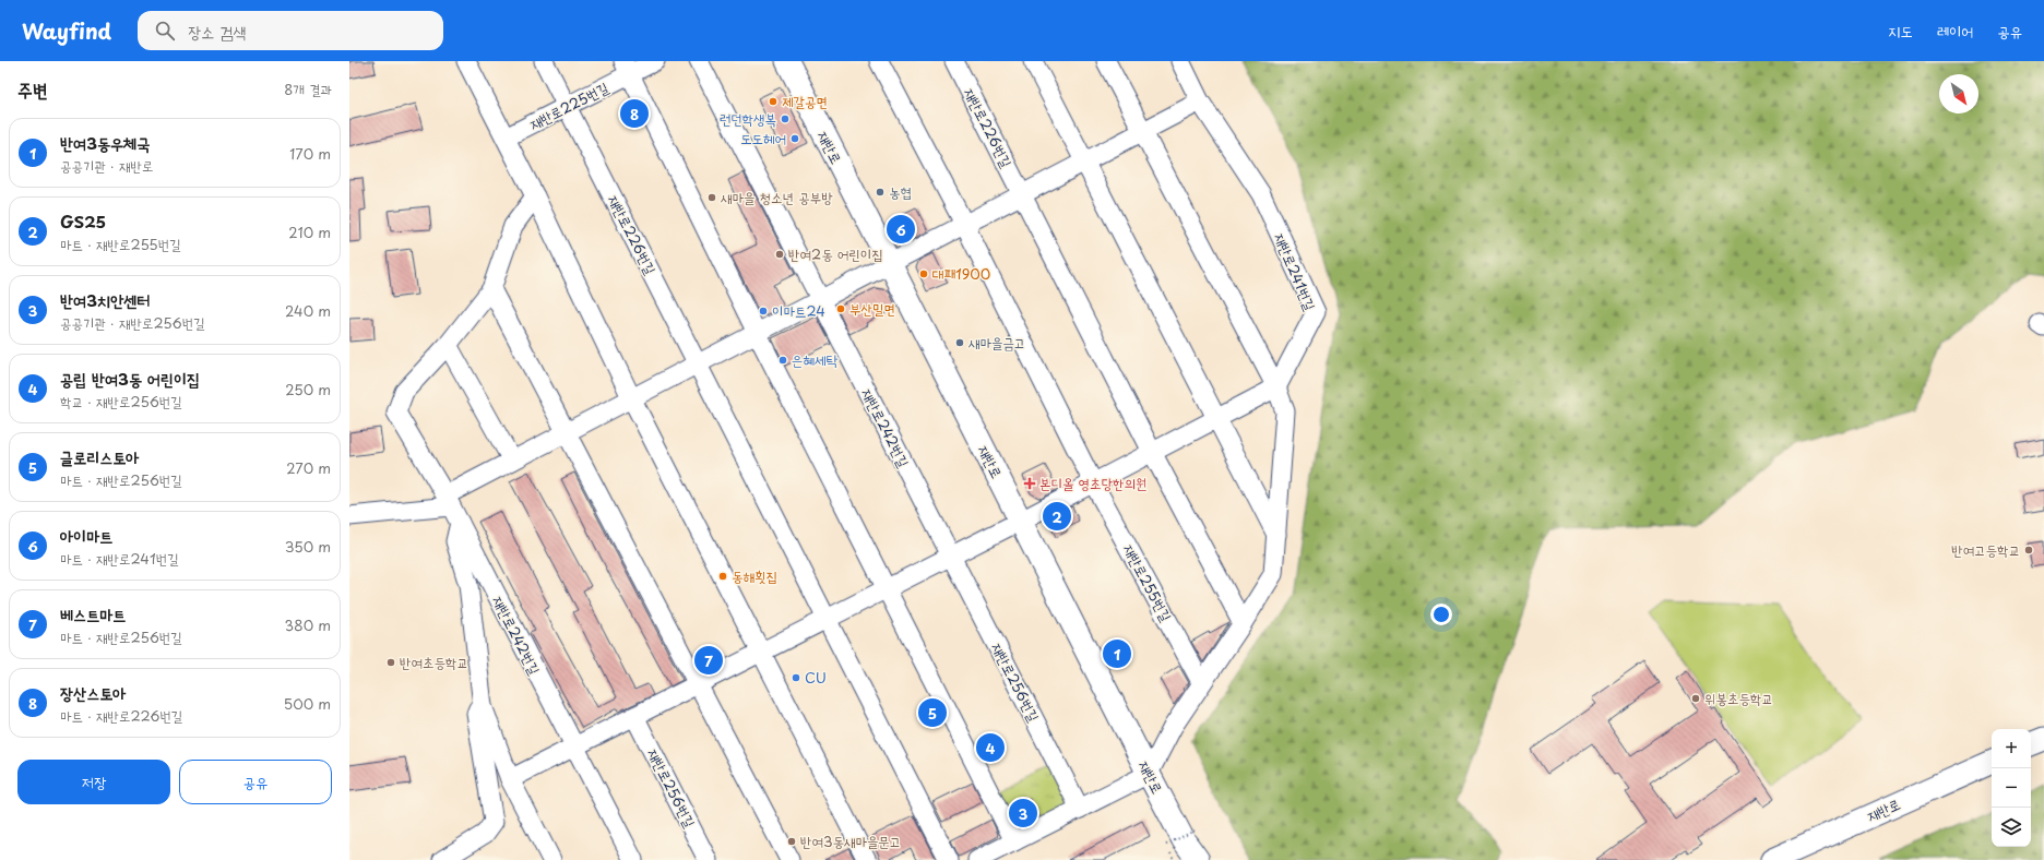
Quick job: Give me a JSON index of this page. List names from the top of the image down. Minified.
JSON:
{"streets":{"main road":["재반로"],"street":["재반로225번길","재반로226번길","재반로241번길","재반로242번길","재반로255번길","재반로256번길"]},"crossings":[["재반로225번길","재반로226번길"],["재반로242번길","재반로256번길"]],"places":{"other":["제갈공면","런던학생복","도도헤어","농협","새마을 청소년 공부방","반여2동 어린이집","대패1900","부산밀면","이마트24","새마을금고","은혜세탁","반여고등학교","동해횟집","반여초등학교","CU","위봉초등학교","반여3동새마을문고"],"health":["본디올 영초당한의원"]},"north":"bottom right","page":{"header":"Wayfind","search":"장소 검색","nav":["지도","레이어","공유"],"heading":["주변","8개 결과"],"pins":["8","6","2","1","7","5","4","3"],"list":[{"mark":"1","name":"반여3동우체국","note":"공공기관 · 재반로","value":"170 m"},{"mark":"2","name":"GS25","note":"마트 · 재반로255번길","value":"210 m"},{"mark":"3","name":"반여3치안센터","note":"공공기관 · 재반로256번길","value":"240 m"},{"mark":"4","name":"공립 반여3동 어린이집","note":"학교 · 재반로256번길","value":"250 m"},{"mark":"5","name":"글로리스토아","note":"마트 · 재반로256번길","value":"270 m"},{"mark":"6","name":"아이마트","note":"마트 · 재반로241번길","value":"350 m"},{"mark":"7","name":"베스트마트","note":"마트 · 재반로256번길","value":"380 m"},{"mark":"8","name":"장산스토아","note":"마트 · 재반로226번길","value":"500 m"}],"map_buttons":["+","−"],"buttons":["저장","공유"]}}
